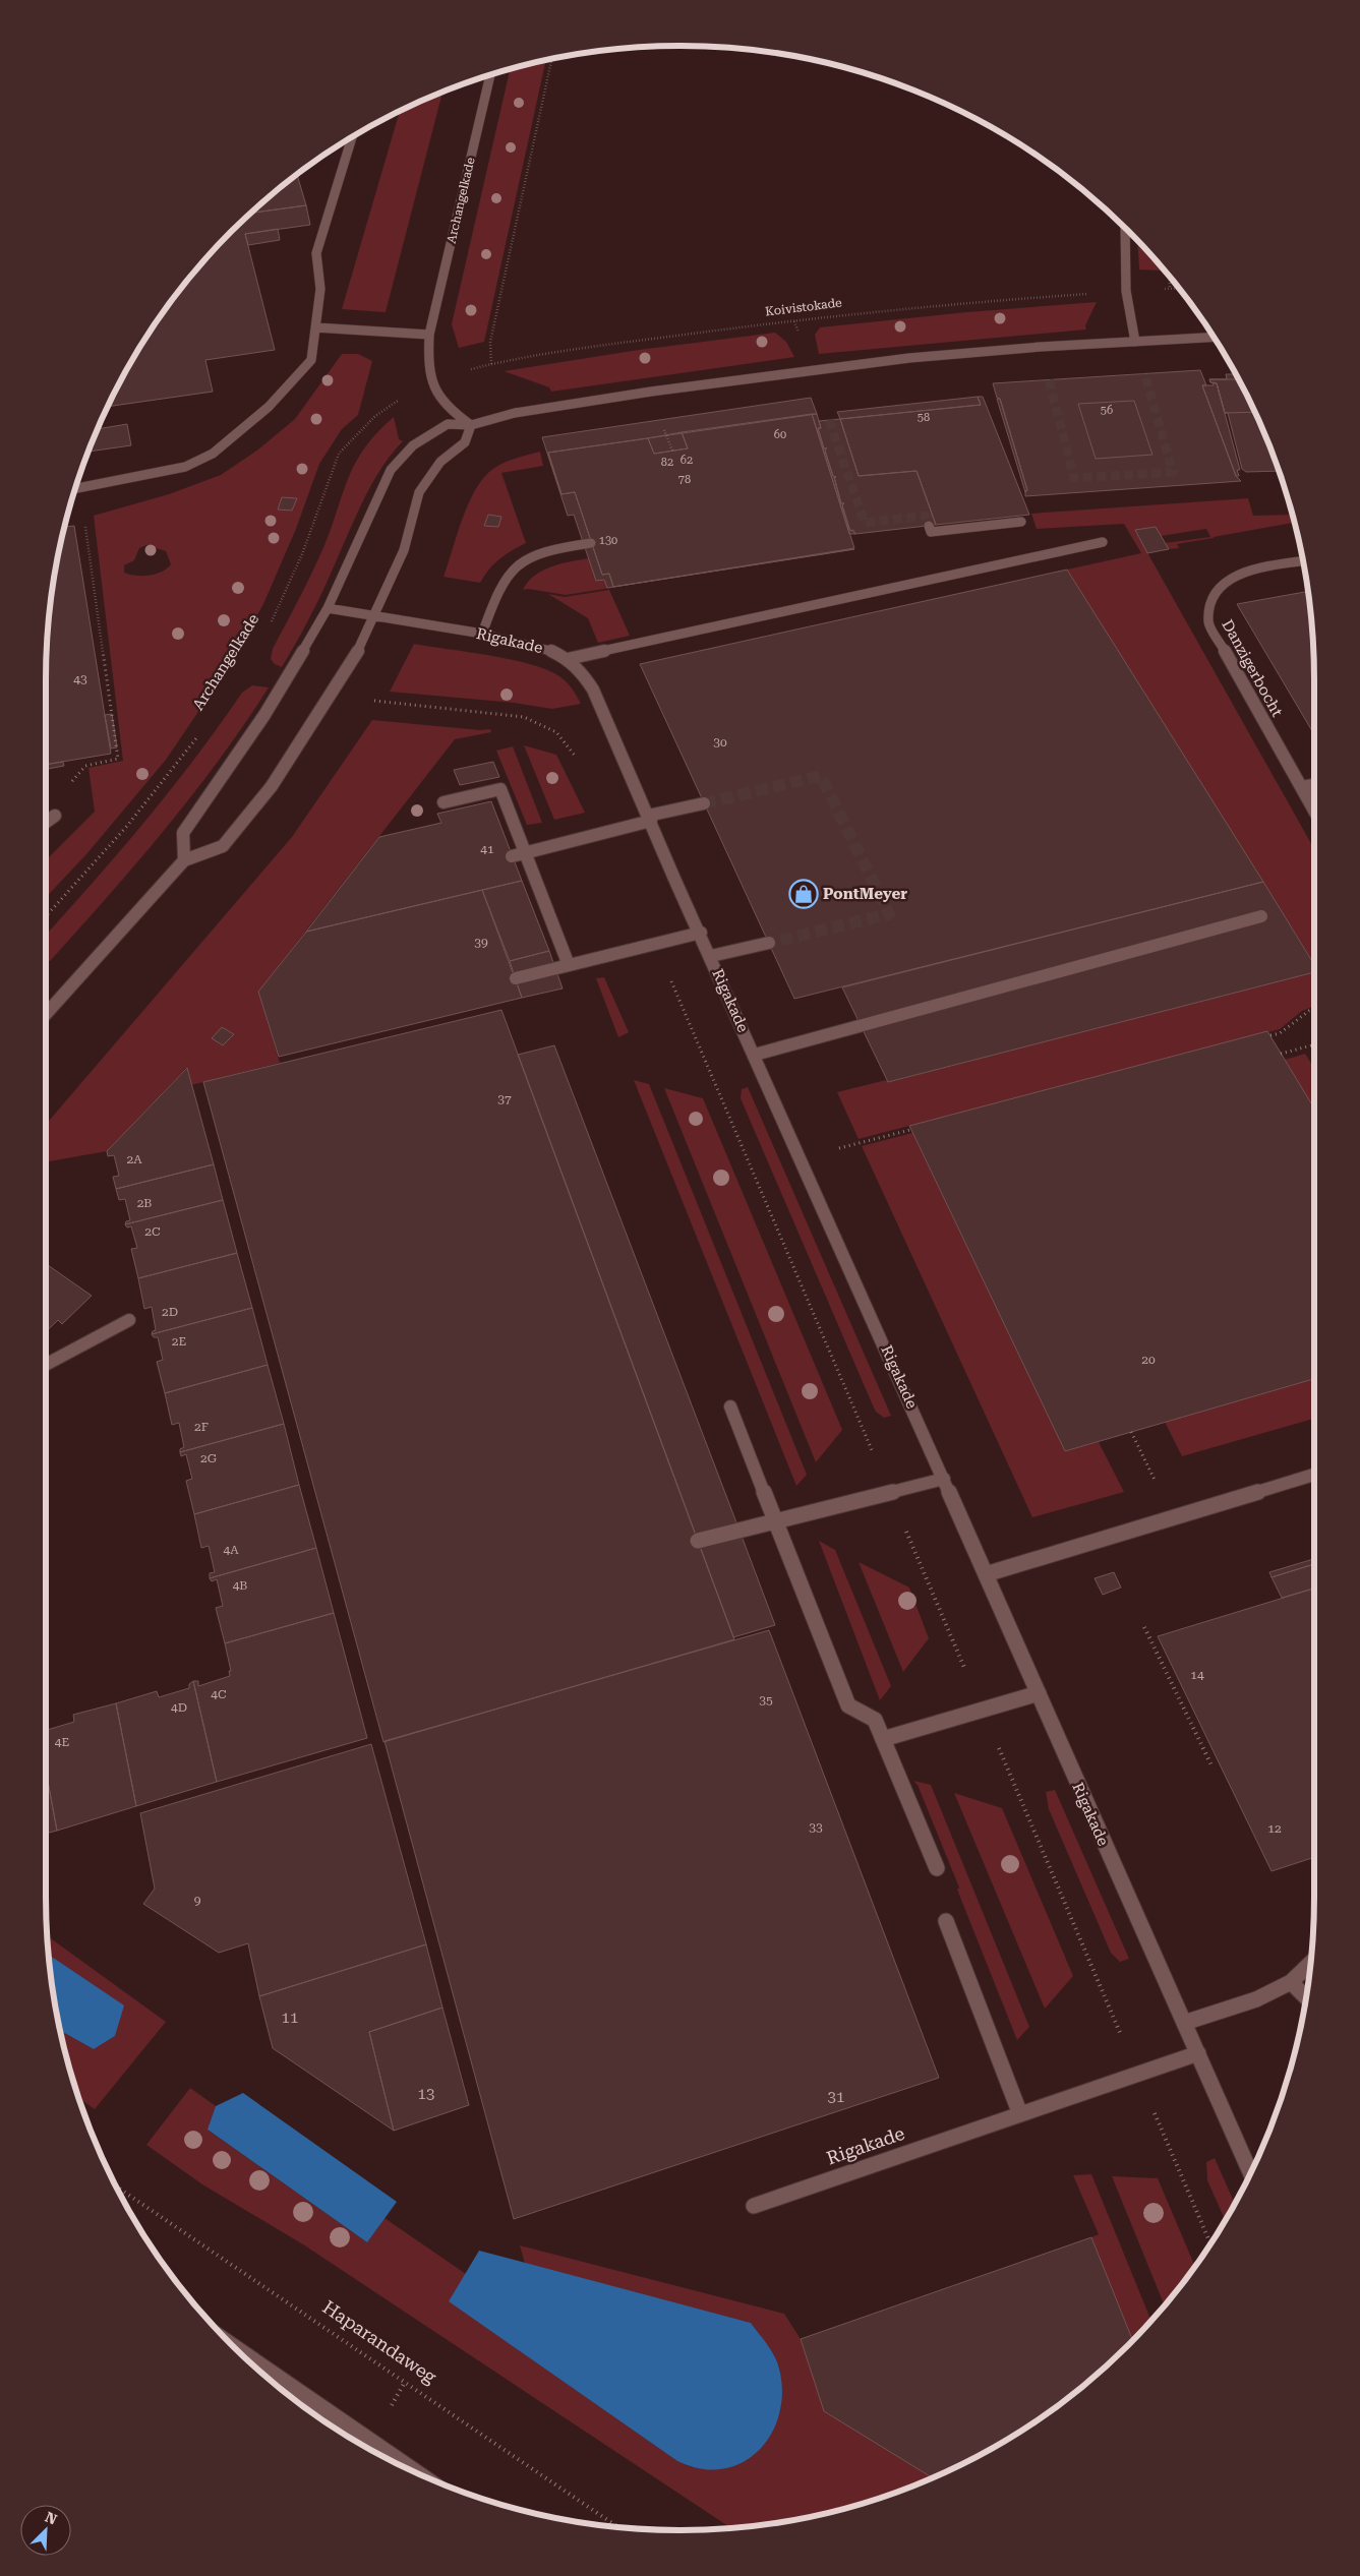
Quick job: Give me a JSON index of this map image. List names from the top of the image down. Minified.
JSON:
{"streets":{"street":["Archangelkade","Rigakade","Danzigerbocht"],"path":["Koivistokade","Haparandaweg"]},"crossings":[["Archangelkade","Koivistokade"]],"places":{"shop":["PontMeyer"]},"house_numbers":["56","58","60","62","82","78","130","43","30","41","39","37","2A","2B","2C","2D","2E","20","2F","2G","4A","4B","14","4C","35","4D","4E","33","12","9","11","13","31"],"north":"top right"}
